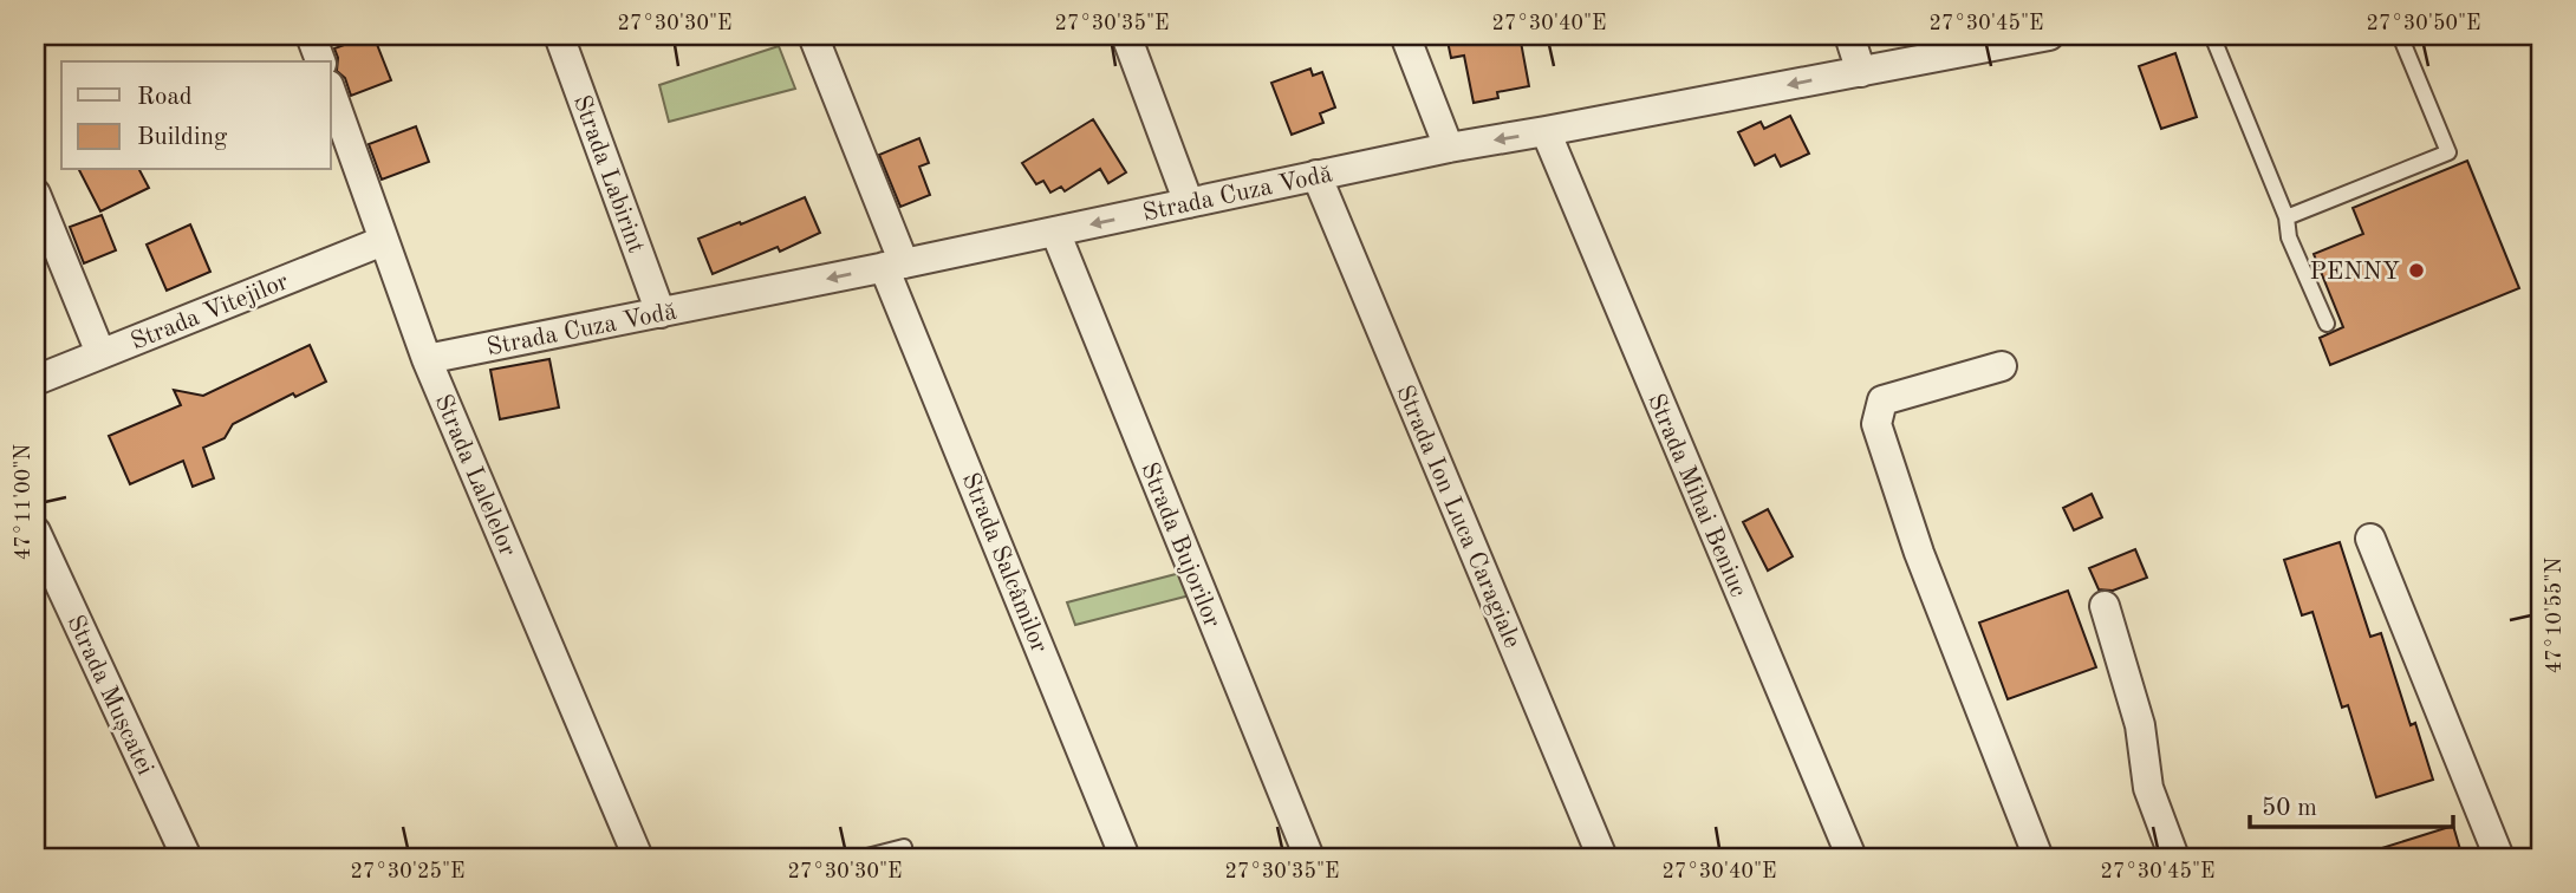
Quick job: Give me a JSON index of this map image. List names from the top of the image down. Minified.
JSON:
{"streets":{"street":["Strada Labirint","Strada Cuza Vodă","Strada Vitejilor","Strada Lalelelor","Strada Mihai Beniuc","Strada Ion Luca Caragiale","Strada Bujorilor","Strada Salcâmilor","Strada Mușcatei"]},"crossings":[["Strada Labirint","Strada Cuza Vodă"],["Strada Cuza Vodă","Strada Lalelelor"],["Strada Cuza Vodă","Strada Mihai Beniuc"],["Strada Cuza Vodă","Strada Ion Luca Caragiale"],["Strada Cuza Vodă","Strada Bujorilor"],["Strada Cuza Vodă","Strada Salcâmilor"],["Strada Vitejilor","Strada Lalelelor"]],"one_way":["Strada Cuza Vodă"],"places":["PENNY"],"legend":["Road","Building"],"scale_bar":"50 m","coordinates":["27°30'30\"E","27°30'35\"E","27°30'40\"E","27°30'45\"E","27°30'50\"E","47°11'00\"N","47°10'55\"N","27°30'25\"E"]}
